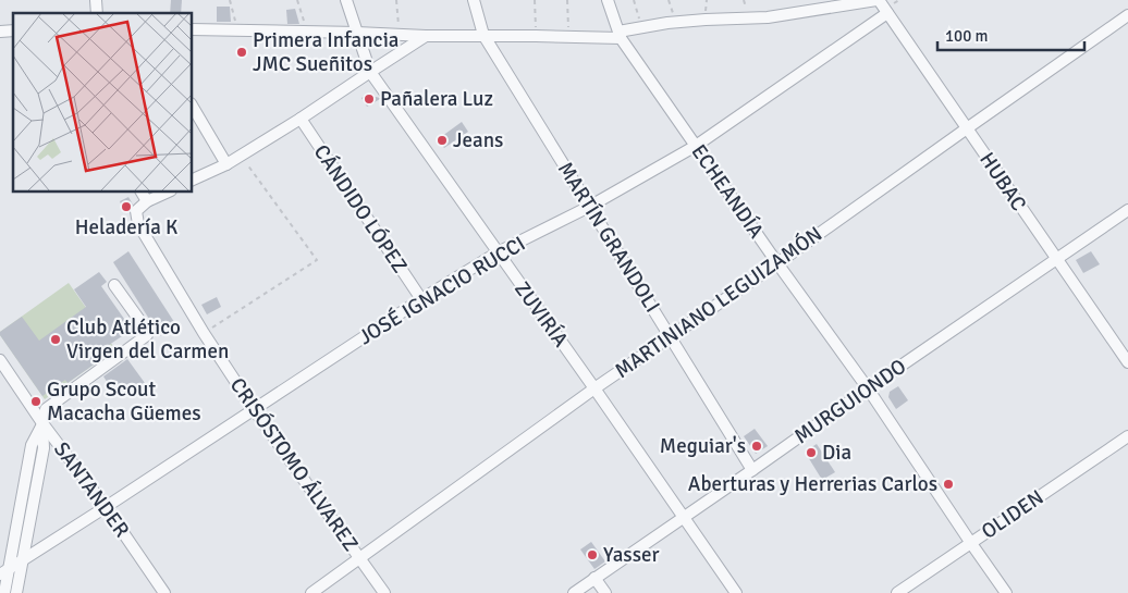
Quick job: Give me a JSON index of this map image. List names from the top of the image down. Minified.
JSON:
{"streets":{"street":["HUBAC","ECHEANDÍA","CÁNDIDO LÓPEZ","MARTÍN GRANDOLI","JOSÉ IGNACIO RUCCI","MARTINIANO LEGUIZAMÓN","ZUVIRÍA","MURGUIONDO","CRISÓSTOMO ÁLVAREZ","SANTANDER","OLIDEN"]},"crossings":[["HUBAC","JOSÉ IGNACIO RUCCI"],["HUBAC","MARTINIANO LEGUIZAMÓN"],["HUBAC","MURGUIONDO"],["ECHEANDÍA","JOSÉ IGNACIO RUCCI"],["ECHEANDÍA","MARTINIANO LEGUIZAMÓN"],["ECHEANDÍA","MURGUIONDO"],["ECHEANDÍA","OLIDEN"],["CÁNDIDO LÓPEZ","JOSÉ IGNACIO RUCCI"],["MARTÍN GRANDOLI","JOSÉ IGNACIO RUCCI"],["MARTÍN GRANDOLI","MARTINIANO LEGUIZAMÓN"],["MARTÍN GRANDOLI","MURGUIONDO"],["JOSÉ IGNACIO RUCCI","ZUVIRÍA"],["JOSÉ IGNACIO RUCCI","CRISÓSTOMO ÁLVAREZ"],["JOSÉ IGNACIO RUCCI","SANTANDER"],["MARTINIANO LEGUIZAMÓN","ZUVIRÍA"],["MARTINIANO LEGUIZAMÓN","CRISÓSTOMO ÁLVAREZ"],["ZUVIRÍA","MURGUIONDO"]],"places":["Primera Infancia JMC Sueñitos","Pañalera Luz","Jeans","Heladería K","Club Atlético Virgen del Carmen","Grupo Scout Macacha Güemes","Meguiar's","Dia","Aberturas y Herrerias Carlos","Yasser"],"scale_bar":"100 m"}
